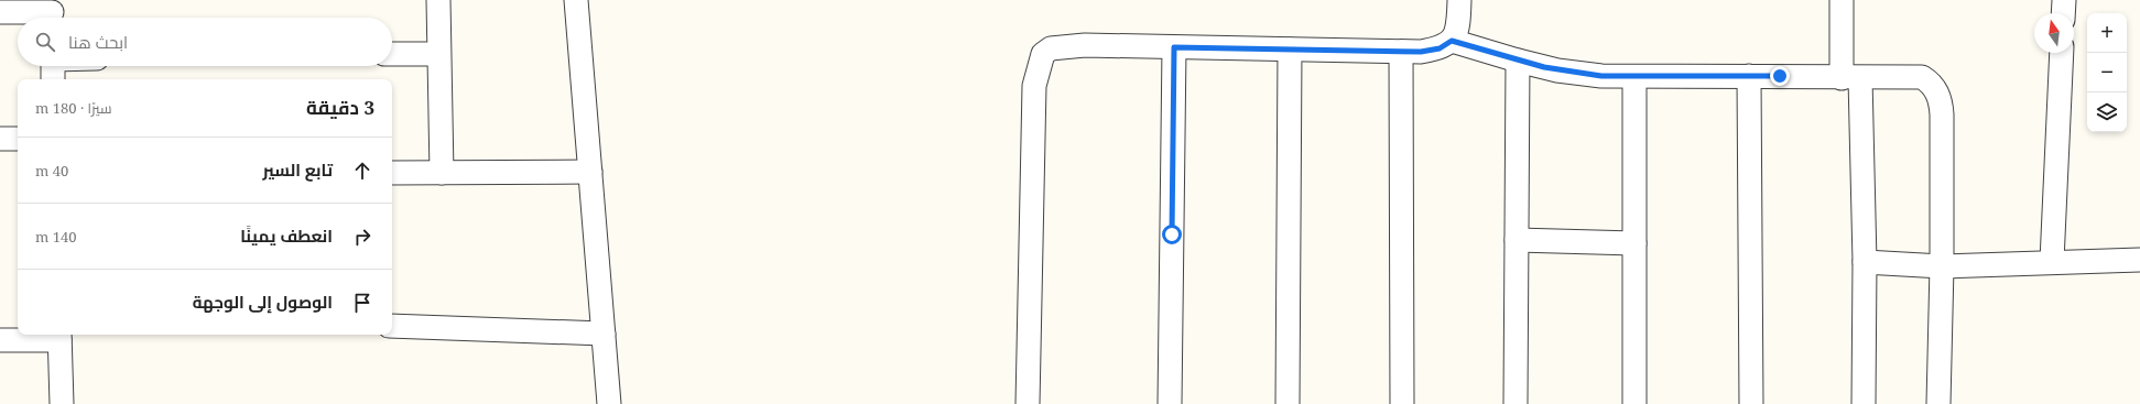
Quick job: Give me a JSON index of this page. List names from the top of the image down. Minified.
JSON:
{"north":"top","page":{"map_buttons":["+","−"],"search":"ابحث هنا","heading":["3 دقيقة","سيرًا · 180 m"],"list":[["تابع السير","40 m"],["انعطف يمينًا","140 m"],"الوصول إلى الوجهة"]}}
